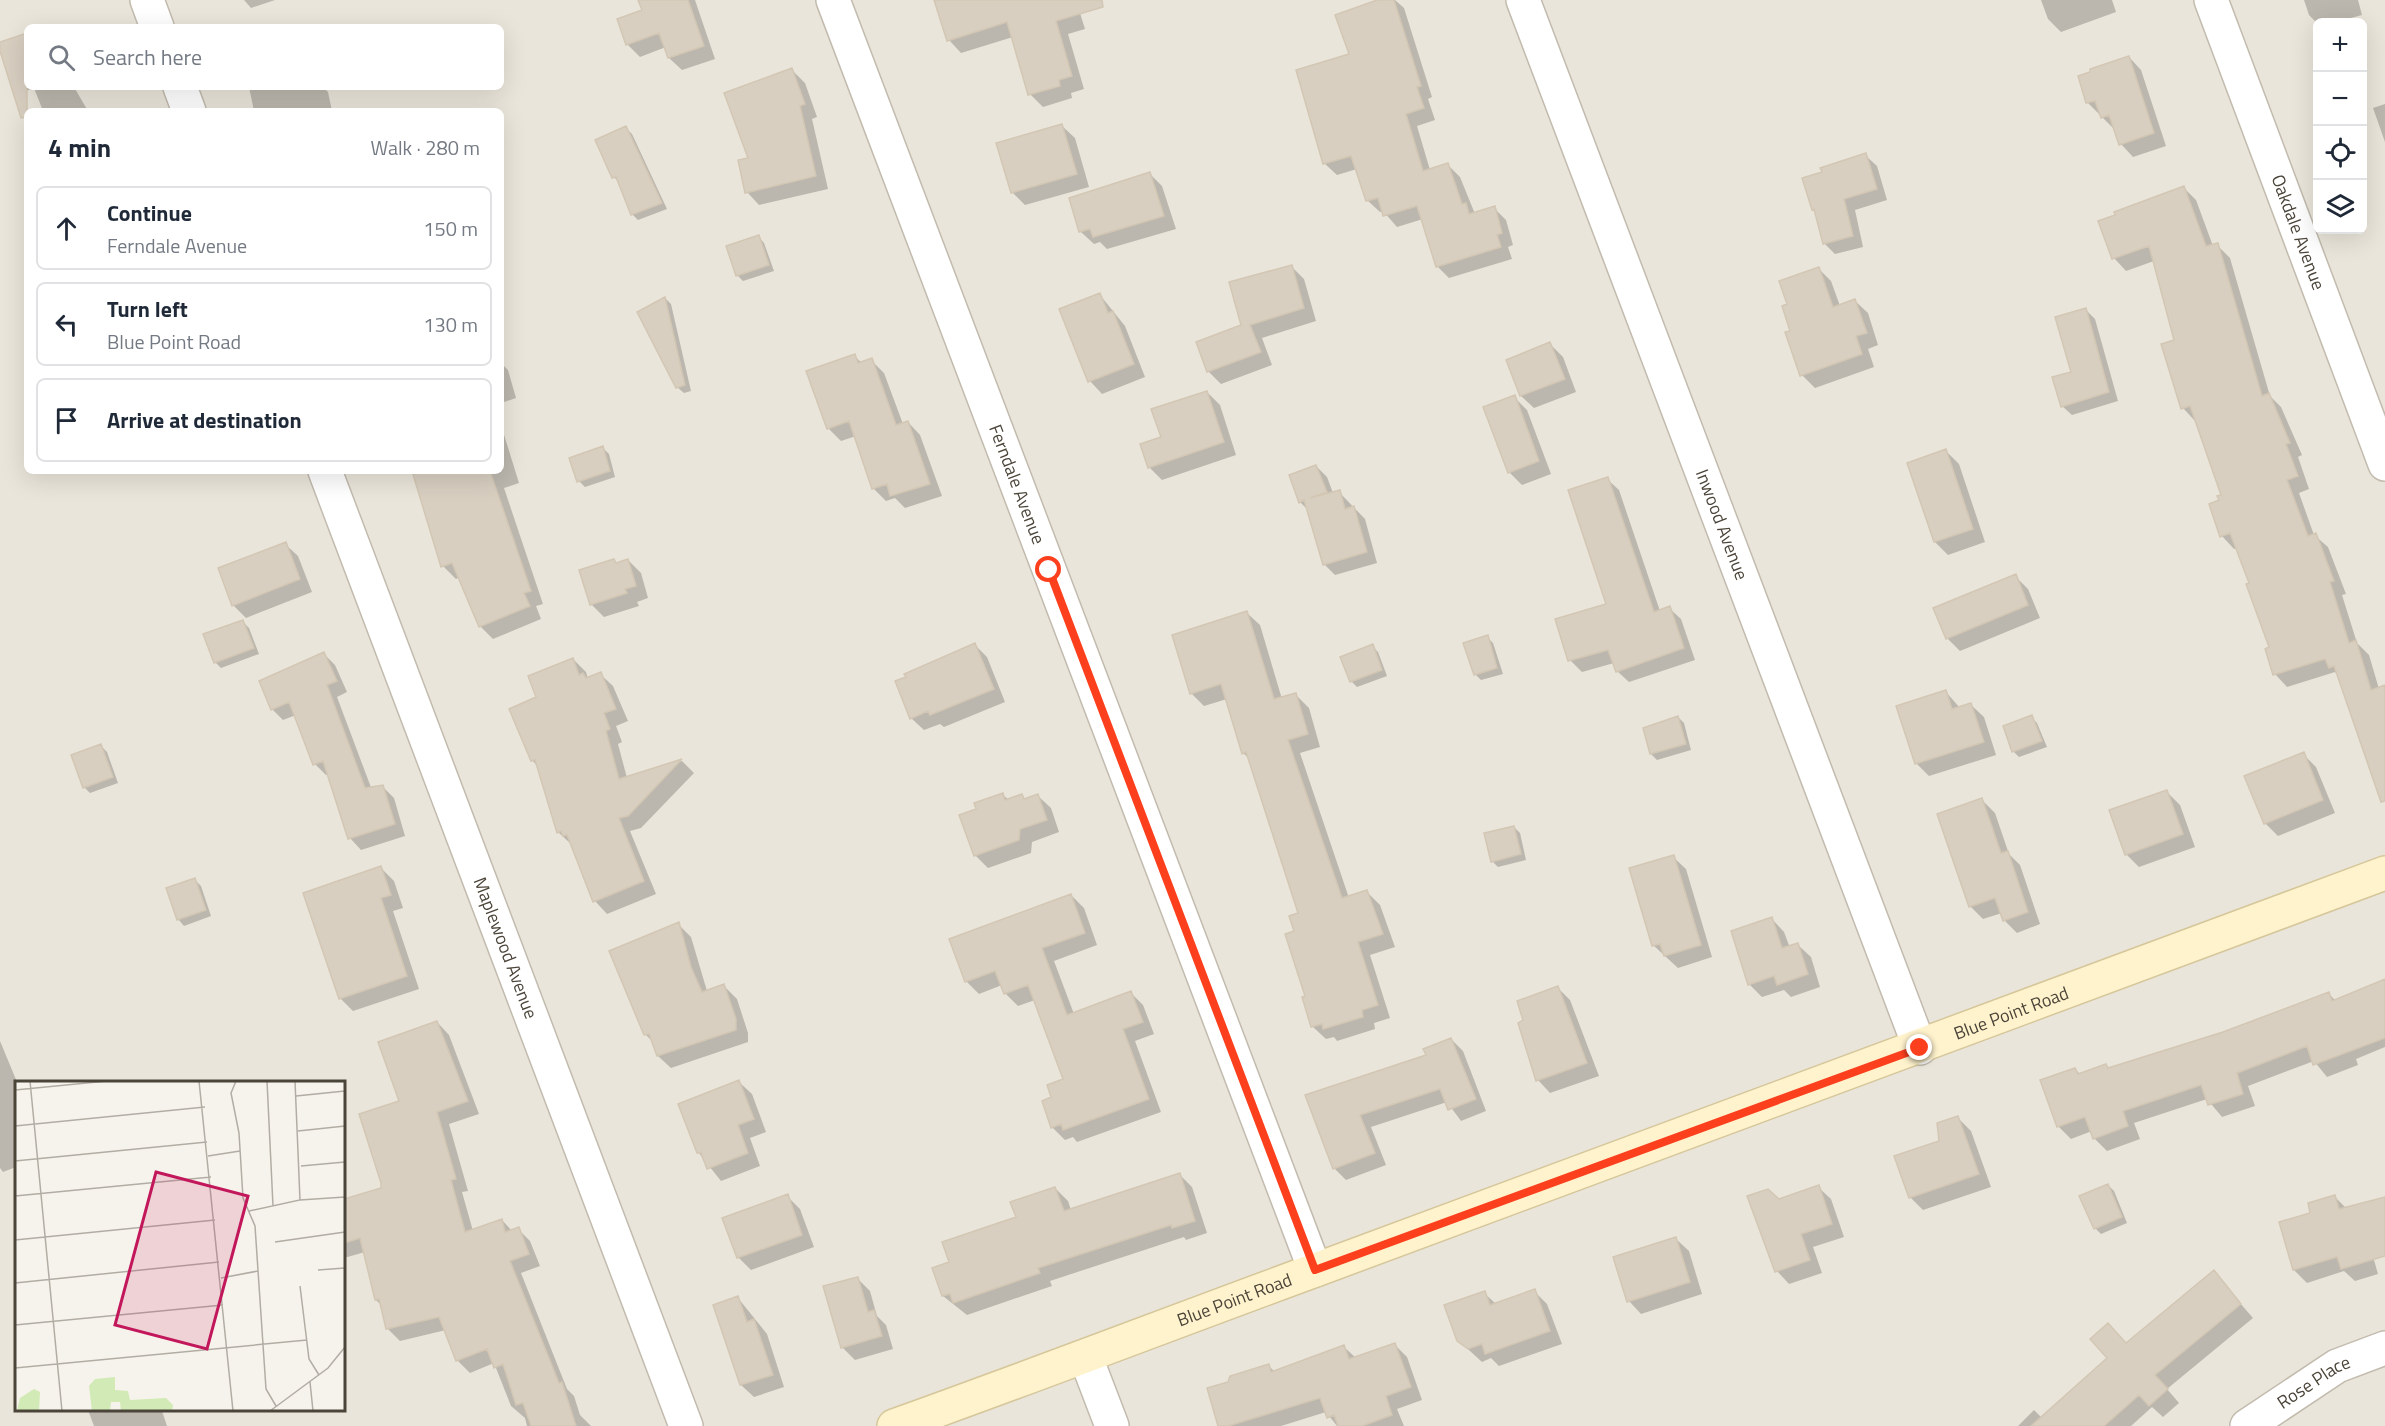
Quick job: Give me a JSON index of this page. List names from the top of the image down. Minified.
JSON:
{"streets":{"street":["Oakdale Avenue","Ferndale Avenue","Inwood Avenue","Maplewood Avenue","Blue Point Road","Rose Place"]},"crossings":[["Ferndale Avenue","Blue Point Road"],["Inwood Avenue","Blue Point Road"]],"page":{"map_buttons":["+","−"],"search":"Search here","heading":["4 min","Walk · 280 m"],"list":[["Continue","Ferndale Avenue","150 m"],["Turn left","Blue Point Road","130 m"],"Arrive at destination"]}}
